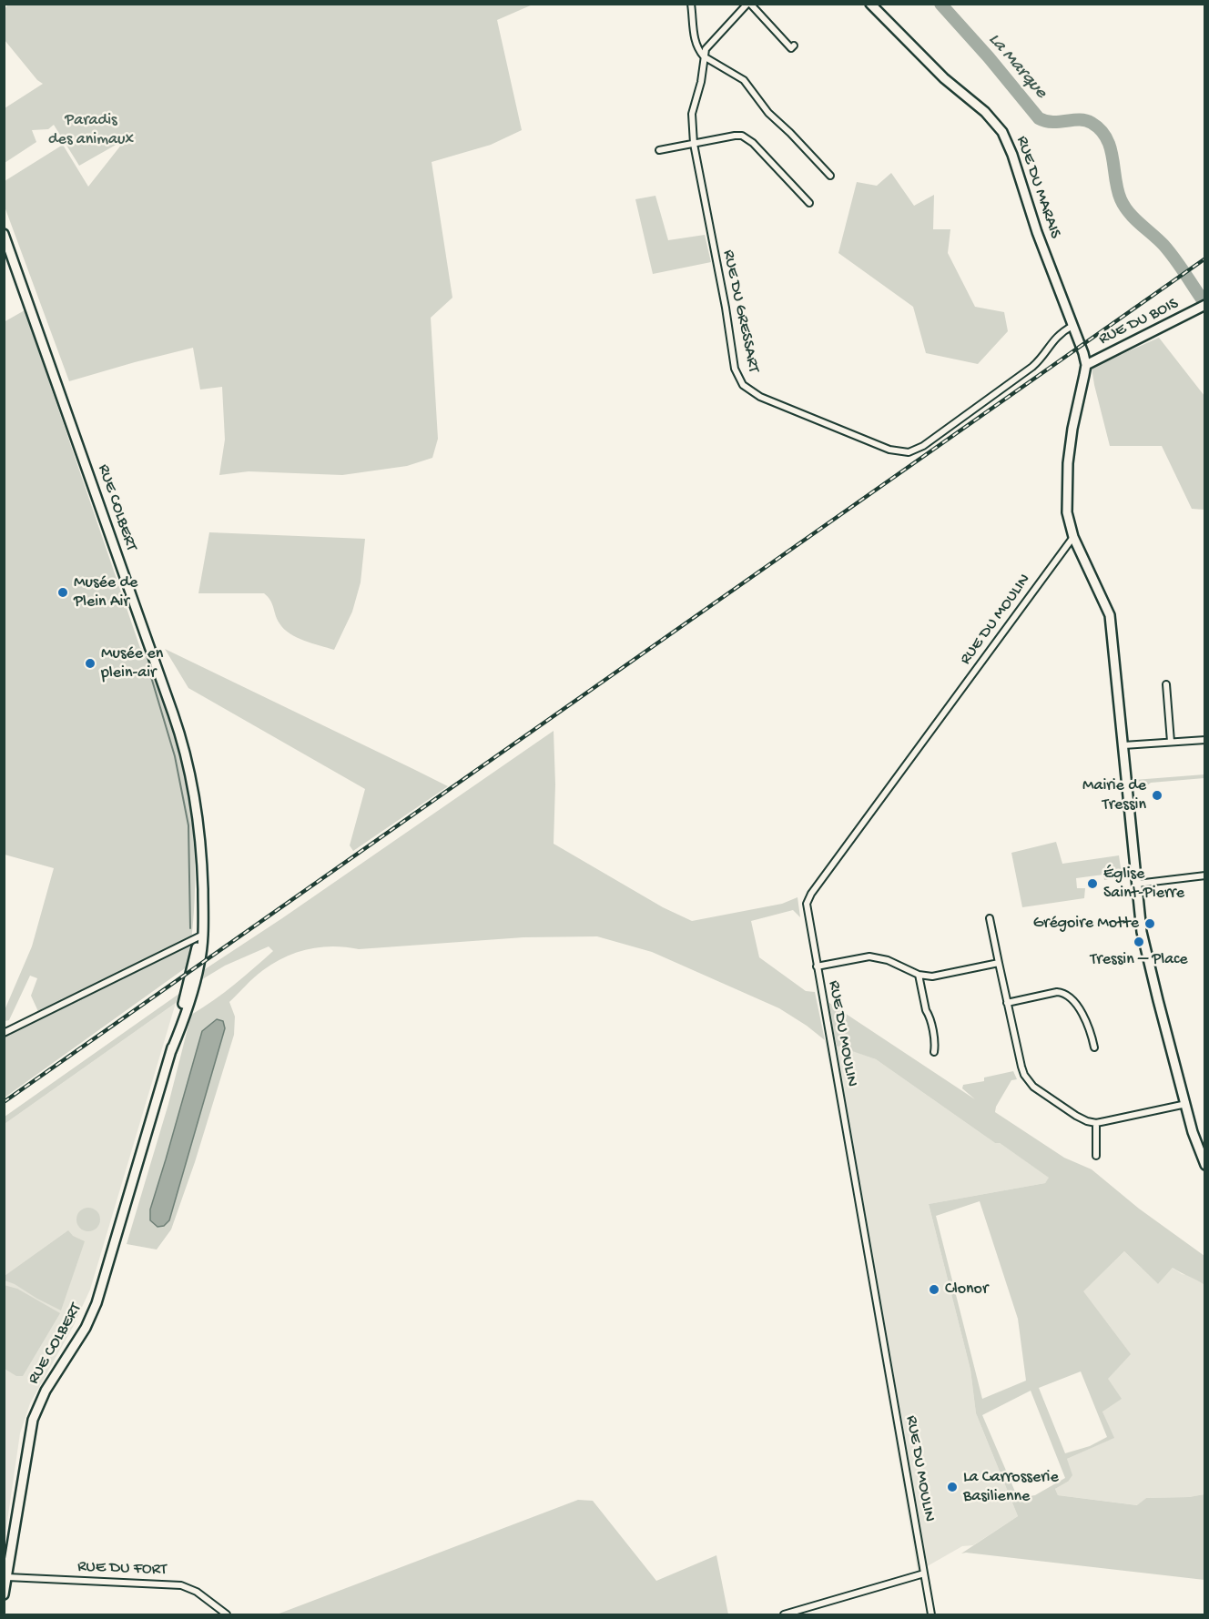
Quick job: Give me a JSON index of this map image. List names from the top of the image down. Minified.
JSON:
{"streets":{"main road":["RUE DU MARAIS","RUE DU BOIS","RUE COLBERT"],"street":["RUE DU GRESSART","RUE DU MOULIN","RUE DU FORT"]},"crossings":[["RUE DU MARAIS","RUE DU GRESSART"],["RUE DU MARAIS","RUE DU BOIS"],["RUE COLBERT","RUE DU FORT"]],"water":["La Marque"],"parks":["Paradis des animaux"],"places":["Musée de Plein Air","Musée en plein-air","Mairie de Tressin","Église Saint-Pierre","Grégoire Motte","Tressin – Place","Clonor","La Carrosserie Basilienne"]}
